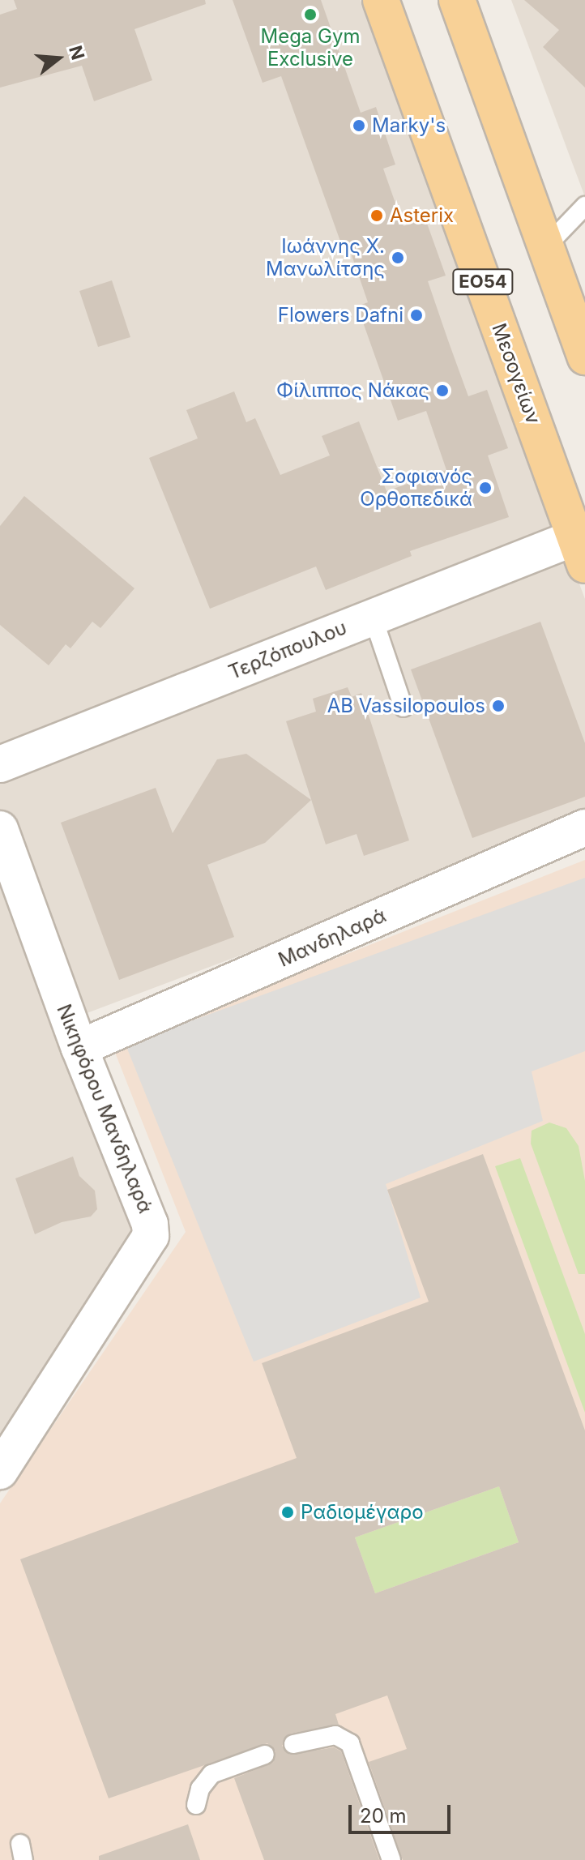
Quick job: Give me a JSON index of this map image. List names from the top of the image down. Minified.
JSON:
{"streets":{"main road":["ΕΟ54","Μεσογείων"],"street":["Τερζόπουλου","Μανδηλαρά","Νικηφόρου Μανδηλαρά"]},"crossings":[["Μεσογείων","Τερζόπουλου"],["Μανδηλαρά","Νικηφόρου Μανδηλαρά"]],"places":["Mega Gym Exclusive","Marky's","Asterix","Ιωάννης Χ. Μανωλίτσης","Flowers Dafni","Φίλιππος Νάκας","Σοφιανός Ορθοπεδικά","AB Vassilopoulos","Ραδιομέγαρο"],"scale_bar":"20 m","north":"right"}
